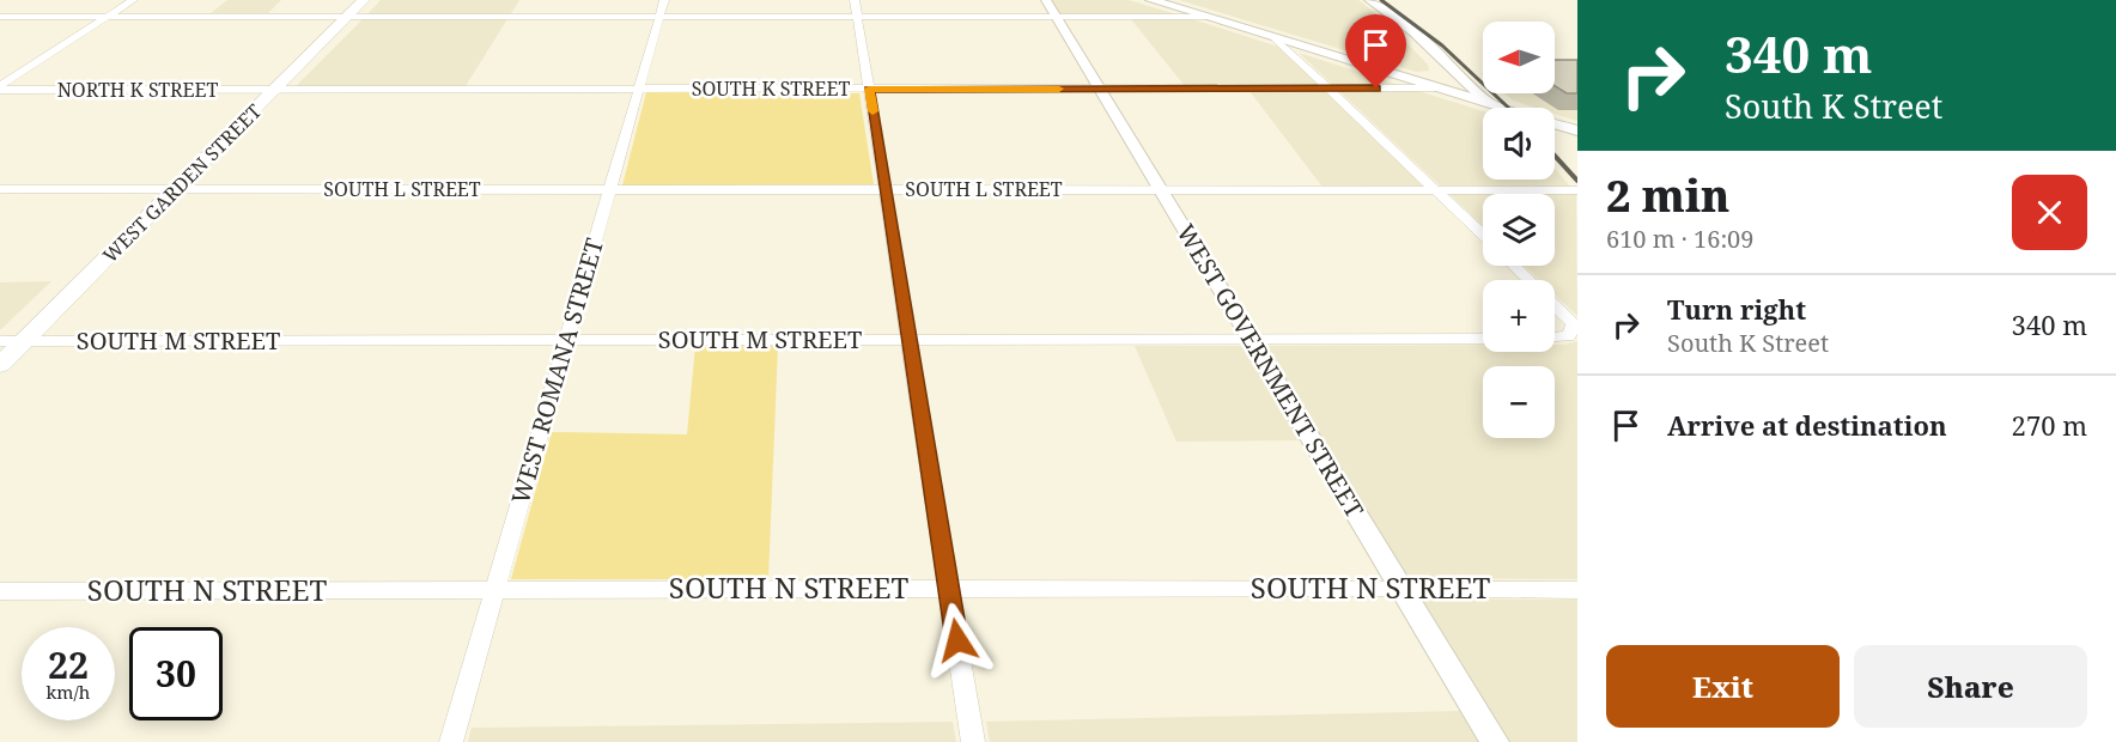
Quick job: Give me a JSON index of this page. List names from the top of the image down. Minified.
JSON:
{"streets":{"main road":["WEST GARDEN STREET"],"street":["SOUTH K STREET","NORTH K STREET","SOUTH L STREET","SOUTH M STREET","WEST ROMANA STREET","WEST GOVERNMENT STREET","SOUTH N STREET"]},"crossings":[["SOUTH K STREET","NORTH K STREET"],["SOUTH K STREET","WEST GARDEN STREET"],["SOUTH K STREET","WEST ROMANA STREET"],["SOUTH K STREET","WEST GOVERNMENT STREET"],["NORTH K STREET","WEST GARDEN STREET"],["WEST GARDEN STREET","SOUTH L STREET"],["WEST GARDEN STREET","SOUTH M STREET"],["SOUTH L STREET","WEST ROMANA STREET"],["SOUTH L STREET","WEST GOVERNMENT STREET"],["SOUTH M STREET","WEST ROMANA STREET"],["SOUTH M STREET","WEST GOVERNMENT STREET"],["WEST ROMANA STREET","SOUTH N STREET"],["WEST GOVERNMENT STREET","SOUTH N STREET"]],"north":"left","page":{"turn":["340 m","South K Street"],"map_buttons":["+","−"],"heading":["2 min","610 m · 16:09"],"list":[{"name":"Turn right","note":"South K Street","value":"340 m"},{"name":"Arrive at destination","value":"270 m"}],"speed":"22 km/h","limit":"30","buttons":["Exit","Share"]}}
